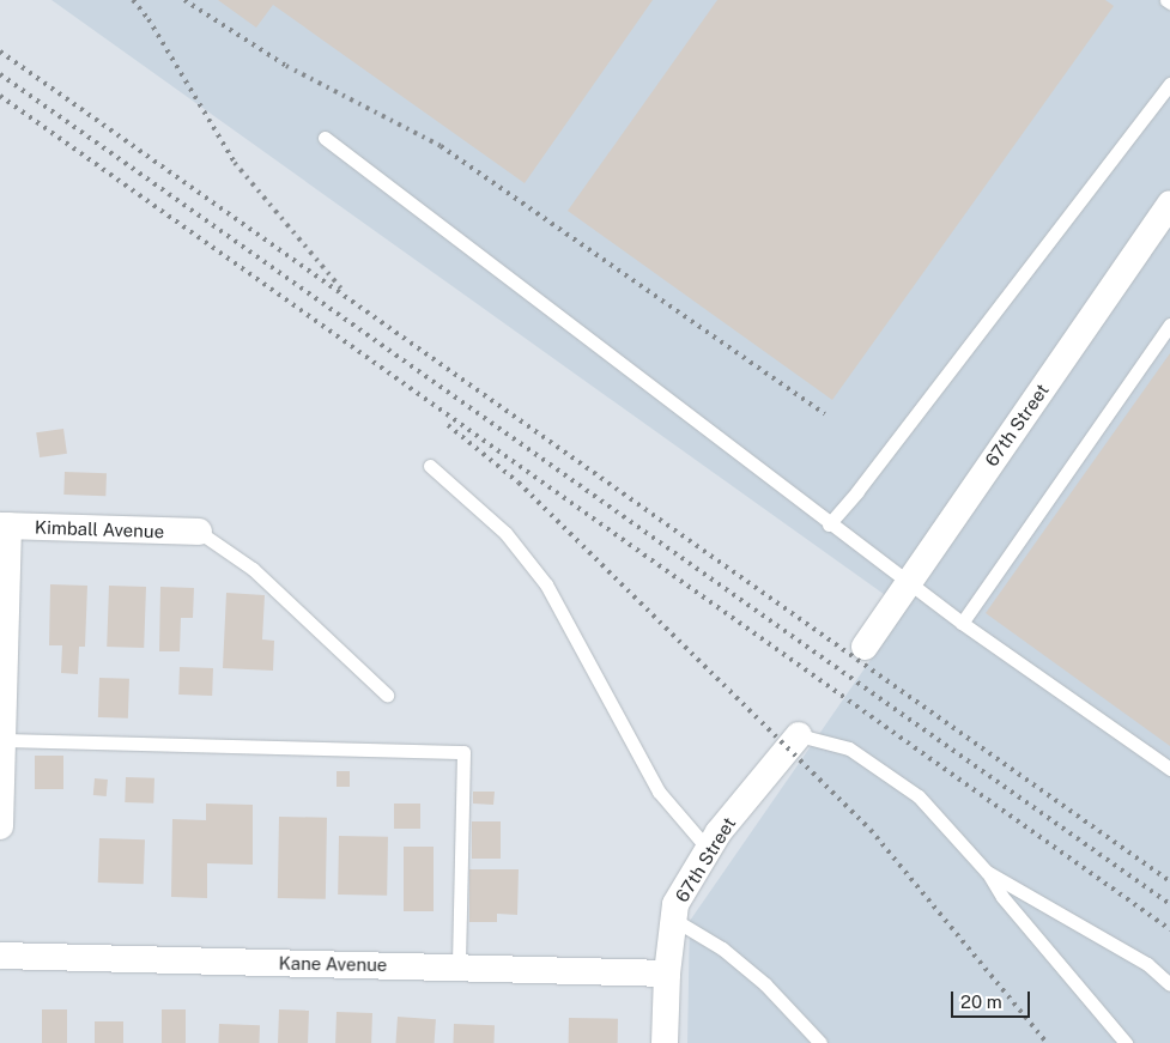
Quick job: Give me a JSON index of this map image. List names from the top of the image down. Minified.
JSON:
{"streets":{"street":["67th Street","Kimball Avenue","Kane Avenue"]},"crossings":[["67th Street","Kane Avenue"]],"scale_bar":"20 m"}
